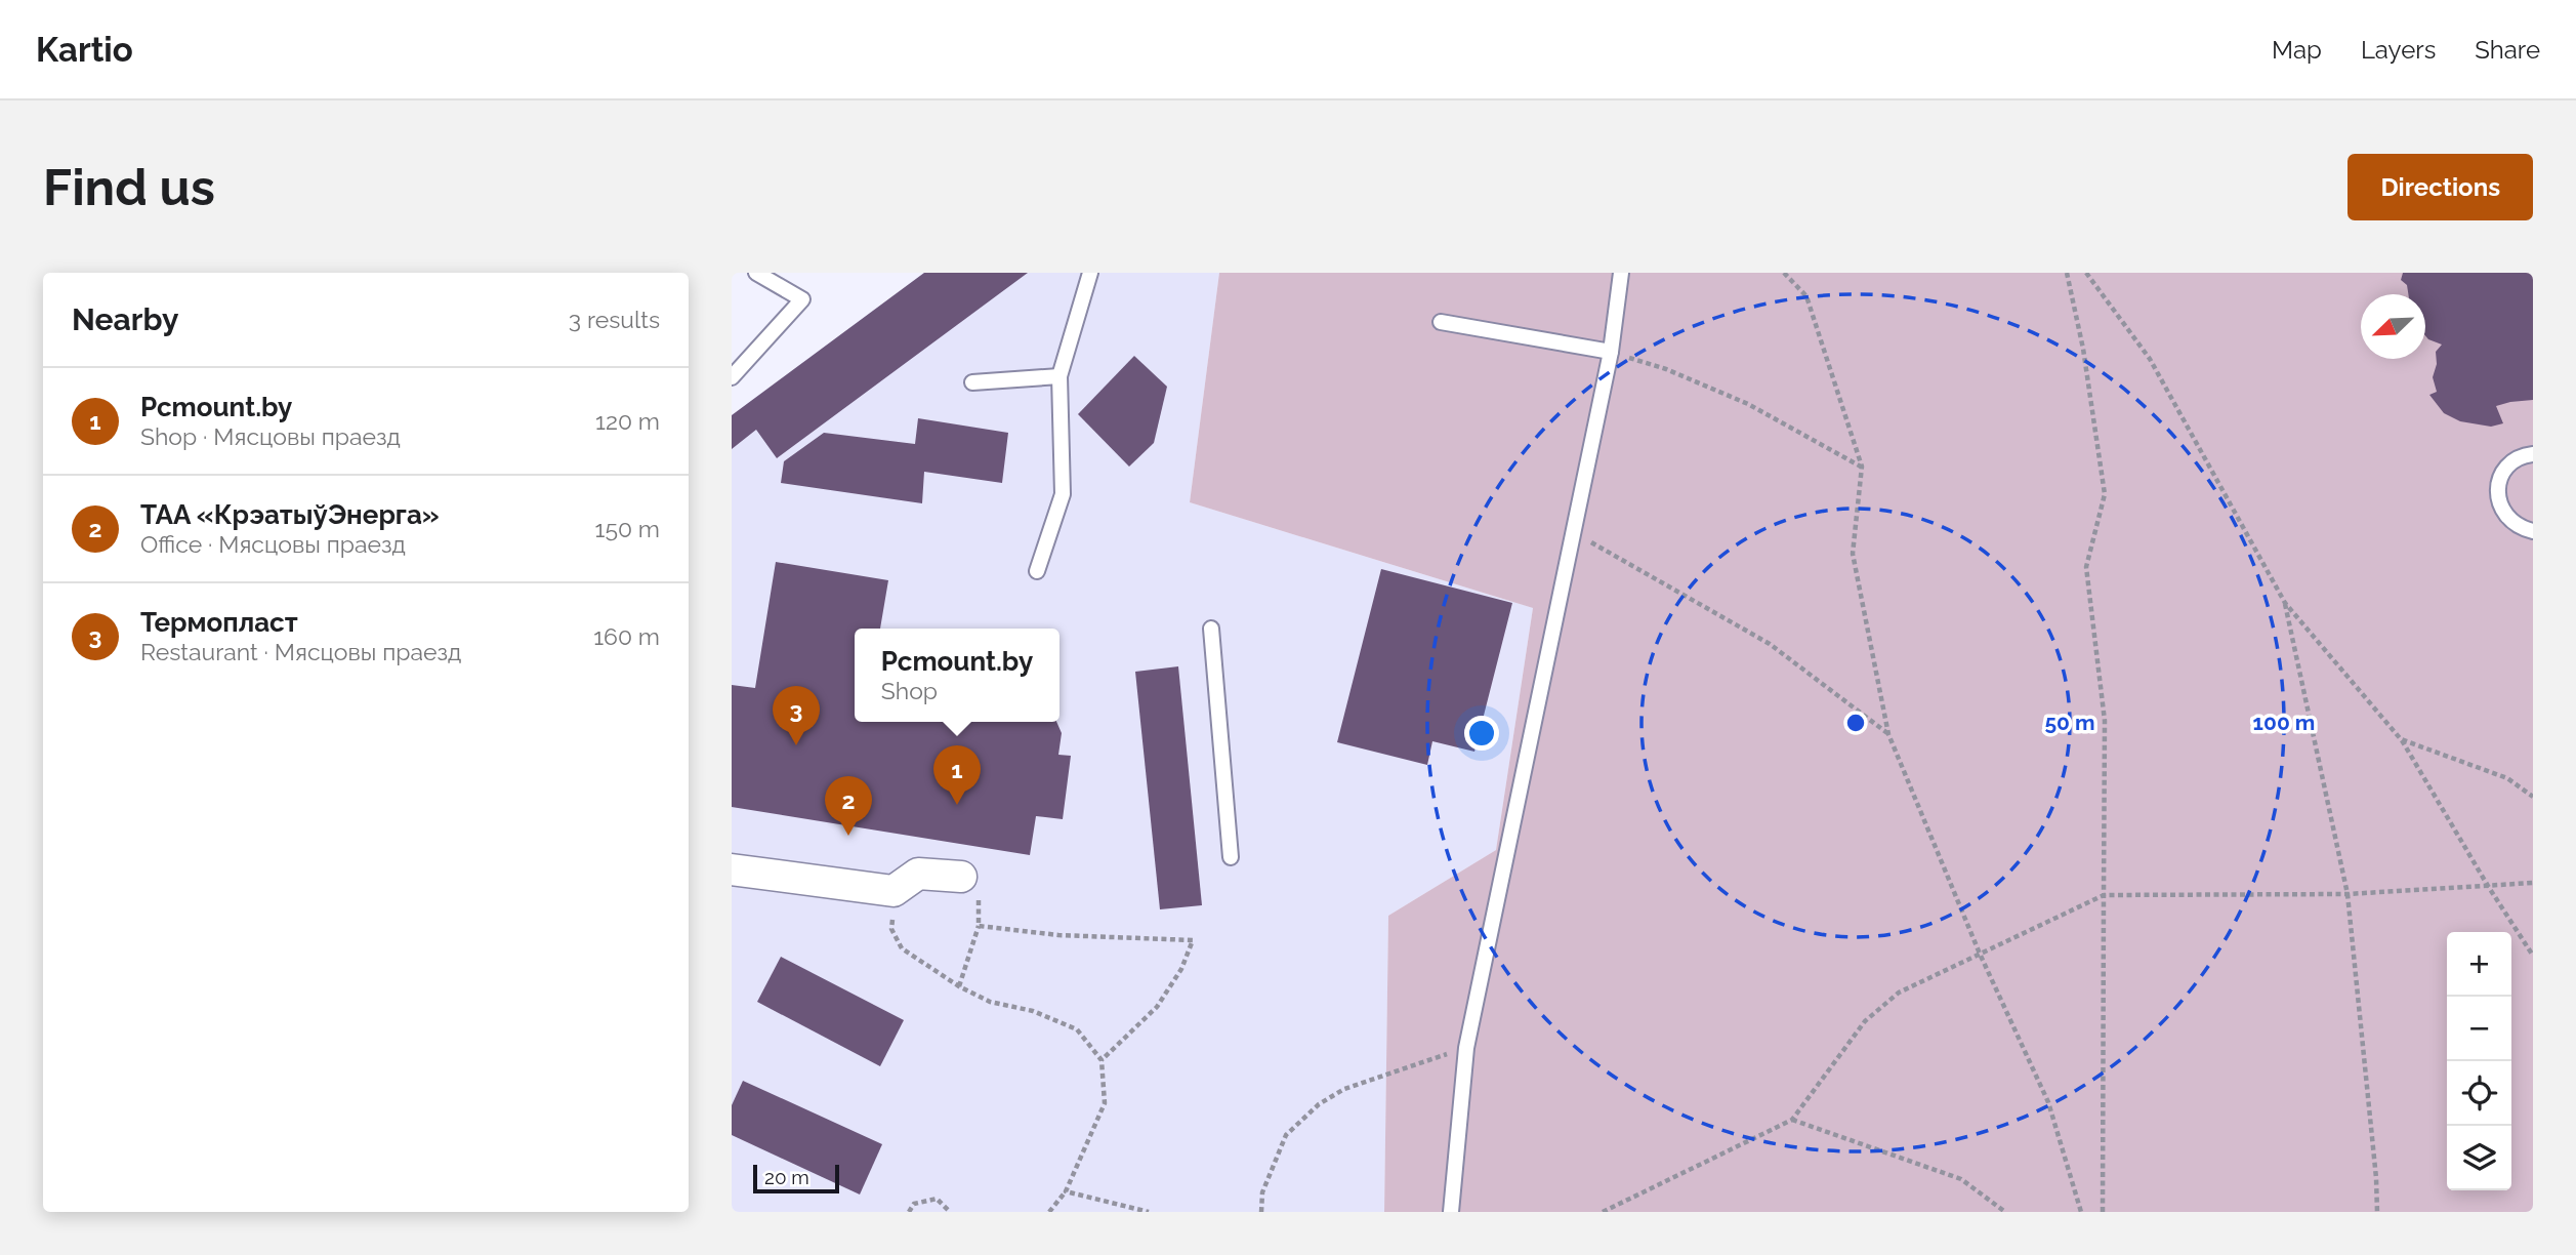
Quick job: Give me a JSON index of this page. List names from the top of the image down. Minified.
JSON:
{"scale_bar":"20 m","north":"bottom left","page":{"header":"Kartio","nav":["Map","Layers","Share"],"buttons":"Directions","title":"Find us","heading":["Nearby","3 results"],"list":[{"mark":"1","name":"Pcmount.by","note":"Shop · Мясцовы праезд","value":"120 m"},{"mark":"2","name":"ТАА «КрэатыўЭнерга»","note":"Office · Мясцовы праезд","value":"150 m"},{"mark":"3","name":"Термопласт","note":"Restaurant · Мясцовы праезд","value":"160 m"}],"popup":["Pcmount.by","Shop"],"pins":["3","1","2"],"map_buttons":["+","−"],"scale":"20 m"},"rings":["50 m","100 m"]}
